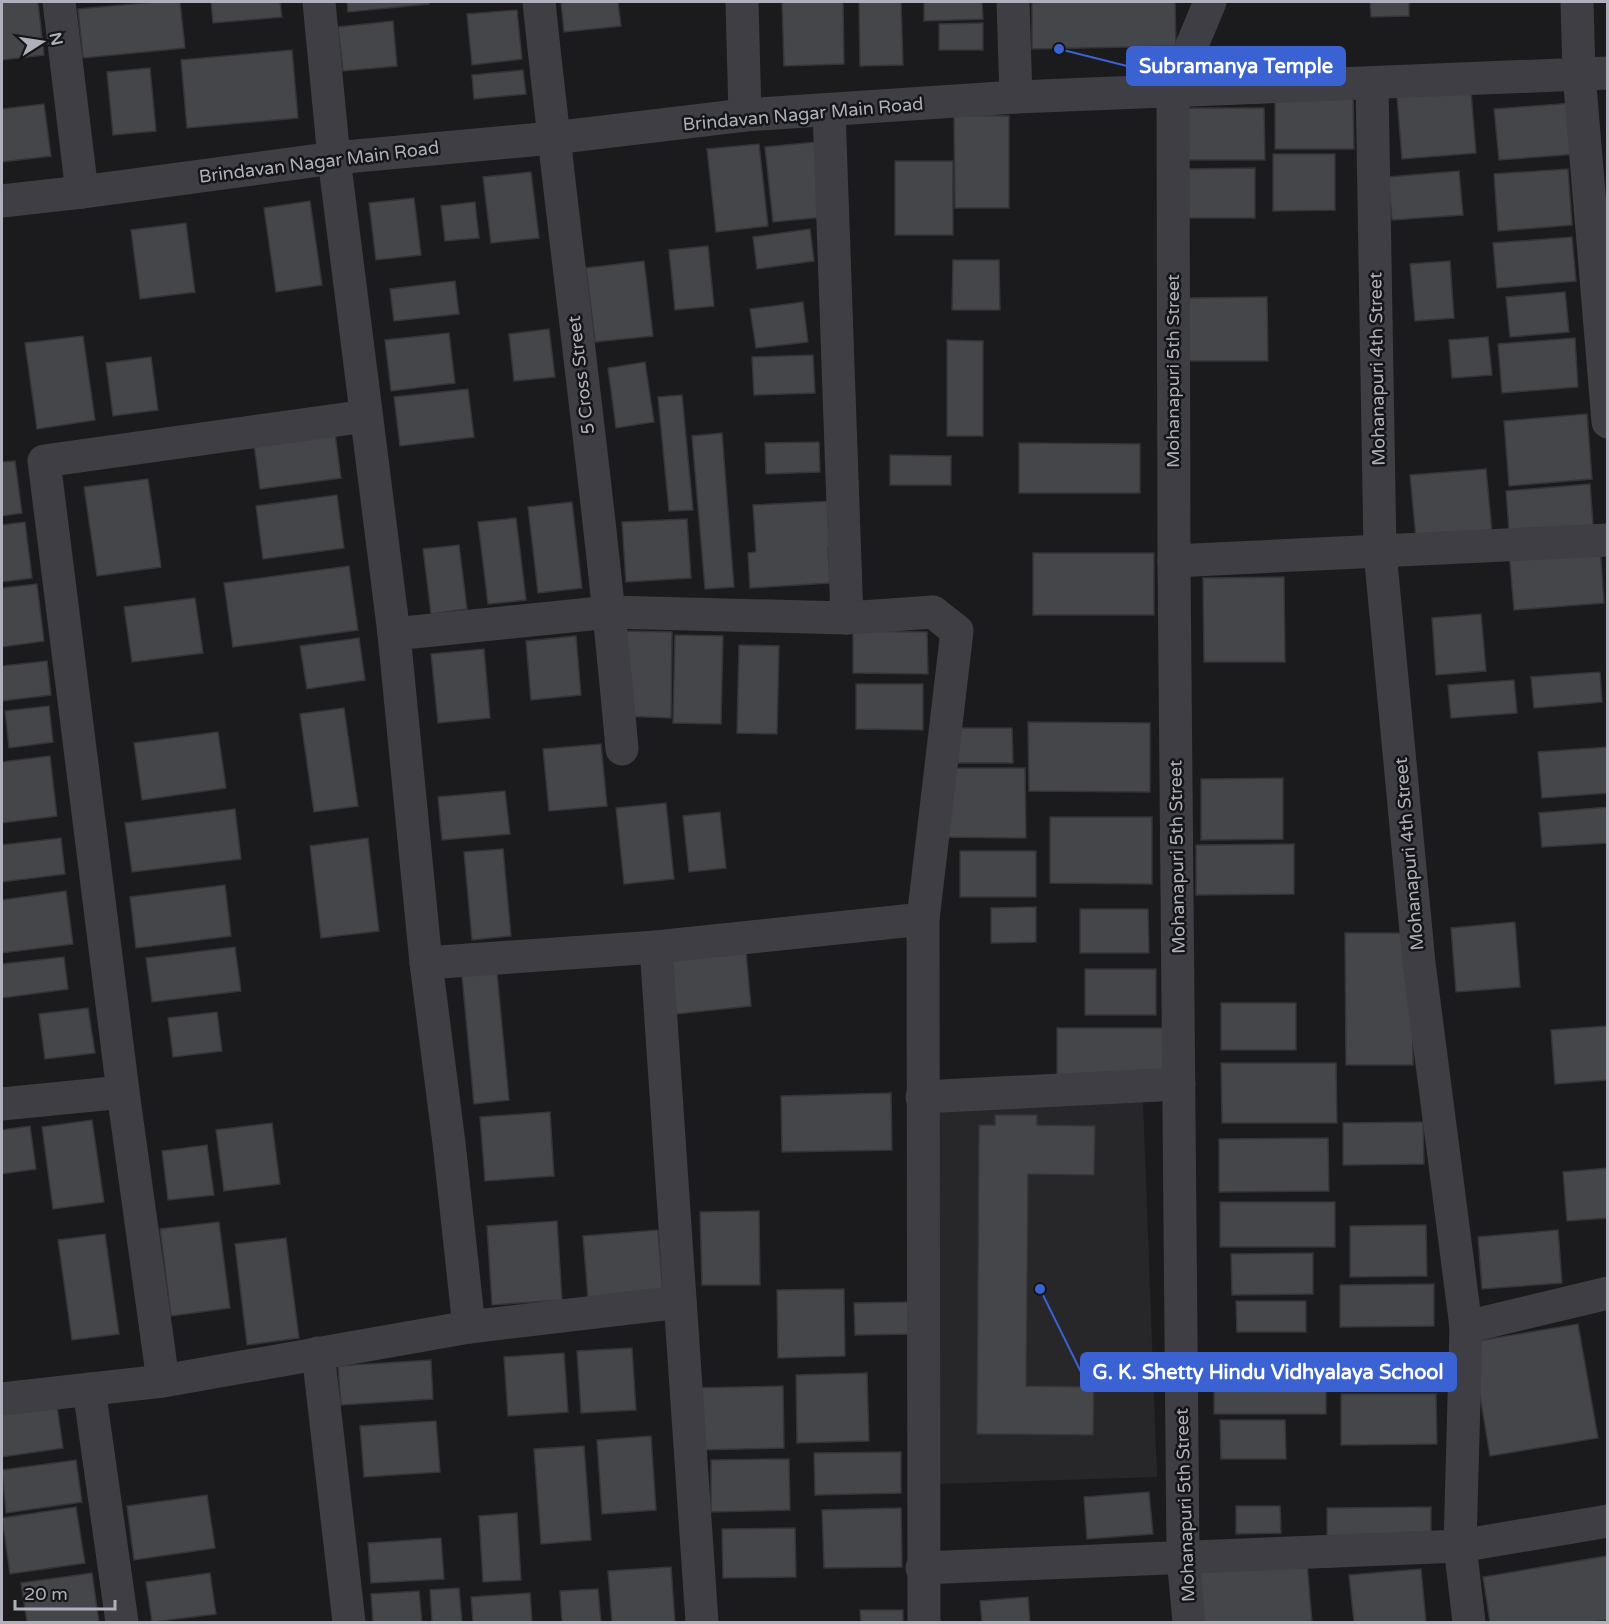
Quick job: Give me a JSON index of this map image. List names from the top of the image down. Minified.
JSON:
{"streets":{"street":["Brindavan Nagar Main Road","Mohanapuri 4th Street","Mohanapuri 5th Street","5 Cross Street"]},"crossings":[["Brindavan Nagar Main Road","Mohanapuri 4th Street"],["Brindavan Nagar Main Road","Mohanapuri 5th Street"],["Brindavan Nagar Main Road","5 Cross Street"]],"places":["Subramanya Temple","G. K. Shetty Hindu Vidhyalaya School"],"scale_bar":"20 m","north":"right"}
